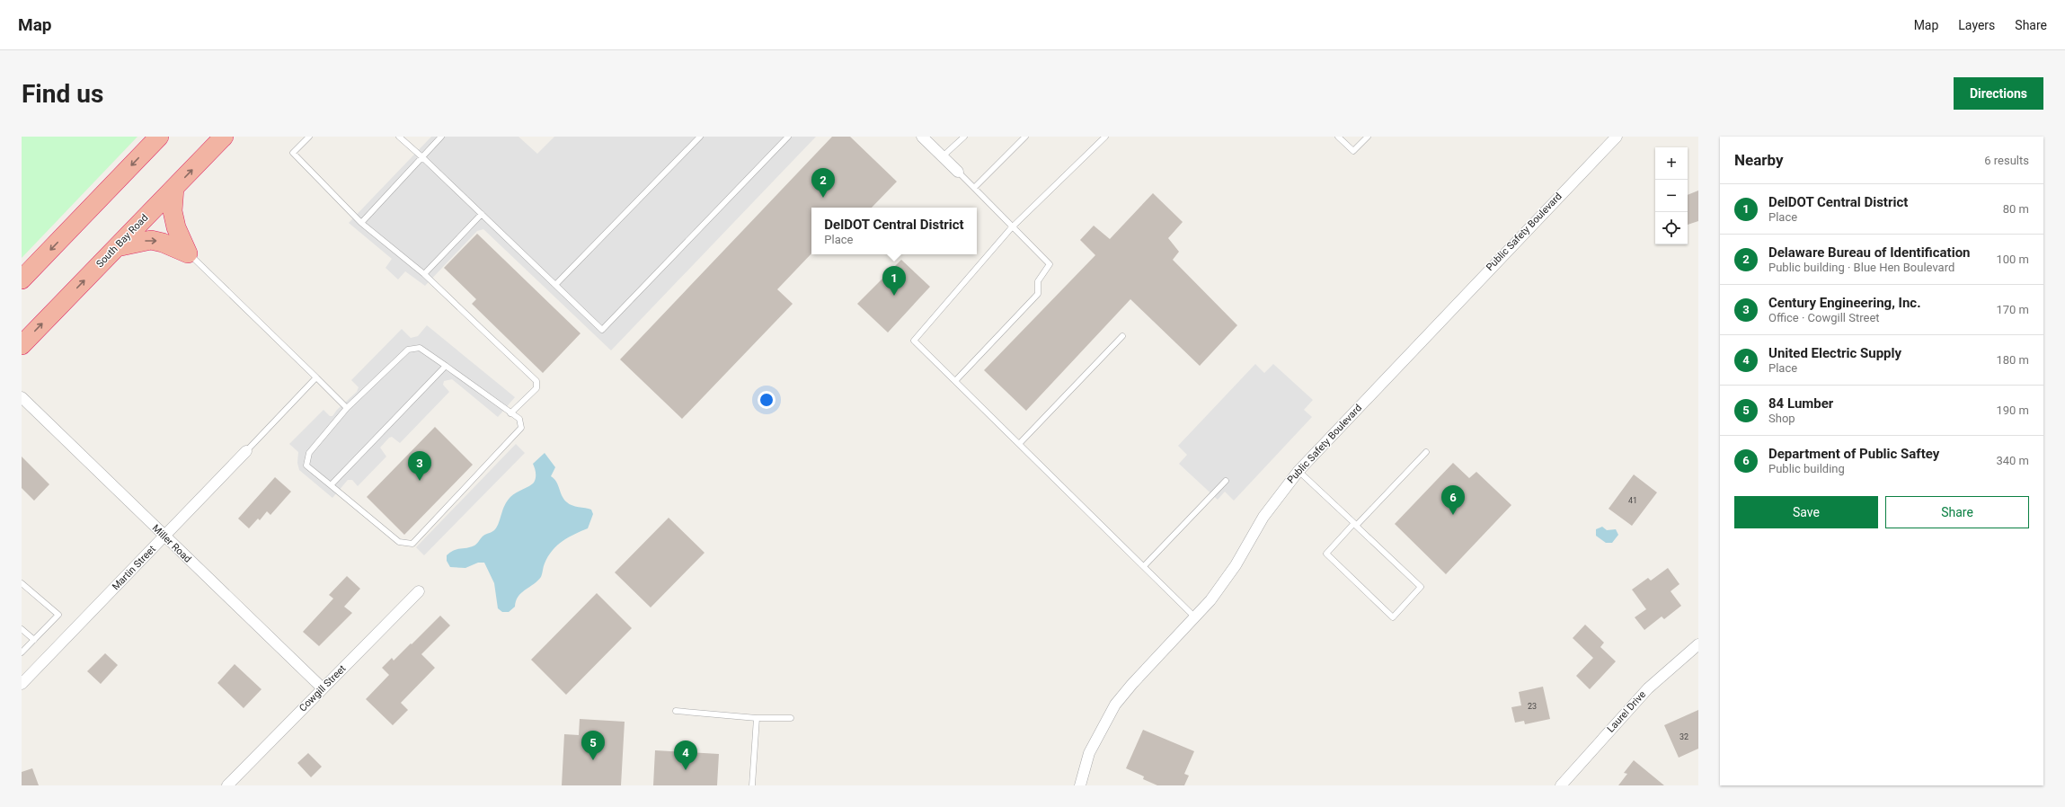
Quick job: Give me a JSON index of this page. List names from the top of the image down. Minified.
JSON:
{"streets":{"highway":["South Bay Road"],"street":["Public Safety Boulevard","Miller Road","Martin Street","Cowgill Street","Laurel Drive"]},"crossings":[["Miller Road","Martin Street"],["Miller Road","Cowgill Street"]],"house_numbers":["41","23","32"],"page":{"header":"Map","nav":["Map","Layers","Share"],"buttons":["Directions",["Save","Share"]],"title":"Find us","heading":["Nearby","6 results"],"map_buttons":["+","−"],"pins":["2","1","3","6","5","4"],"list":[{"mark":"1","name":"DelDOT Central District","note":"Place","value":"80 m"},{"mark":"2","name":"Delaware Bureau of Identification","note":"Public building · Blue Hen Boulevard","value":"100 m"},{"mark":"3","name":"Century Engineering, Inc.","note":"Office · Cowgill Street","value":"170 m"},{"mark":"4","name":"United Electric Supply","note":"Place","value":"180 m"},{"mark":"5","name":"84 Lumber","note":"Shop","value":"190 m"},{"mark":"6","name":"Department of Public Saftey","note":"Public building","value":"340 m"}],"popup":["DelDOT Central District","Place"]}}
